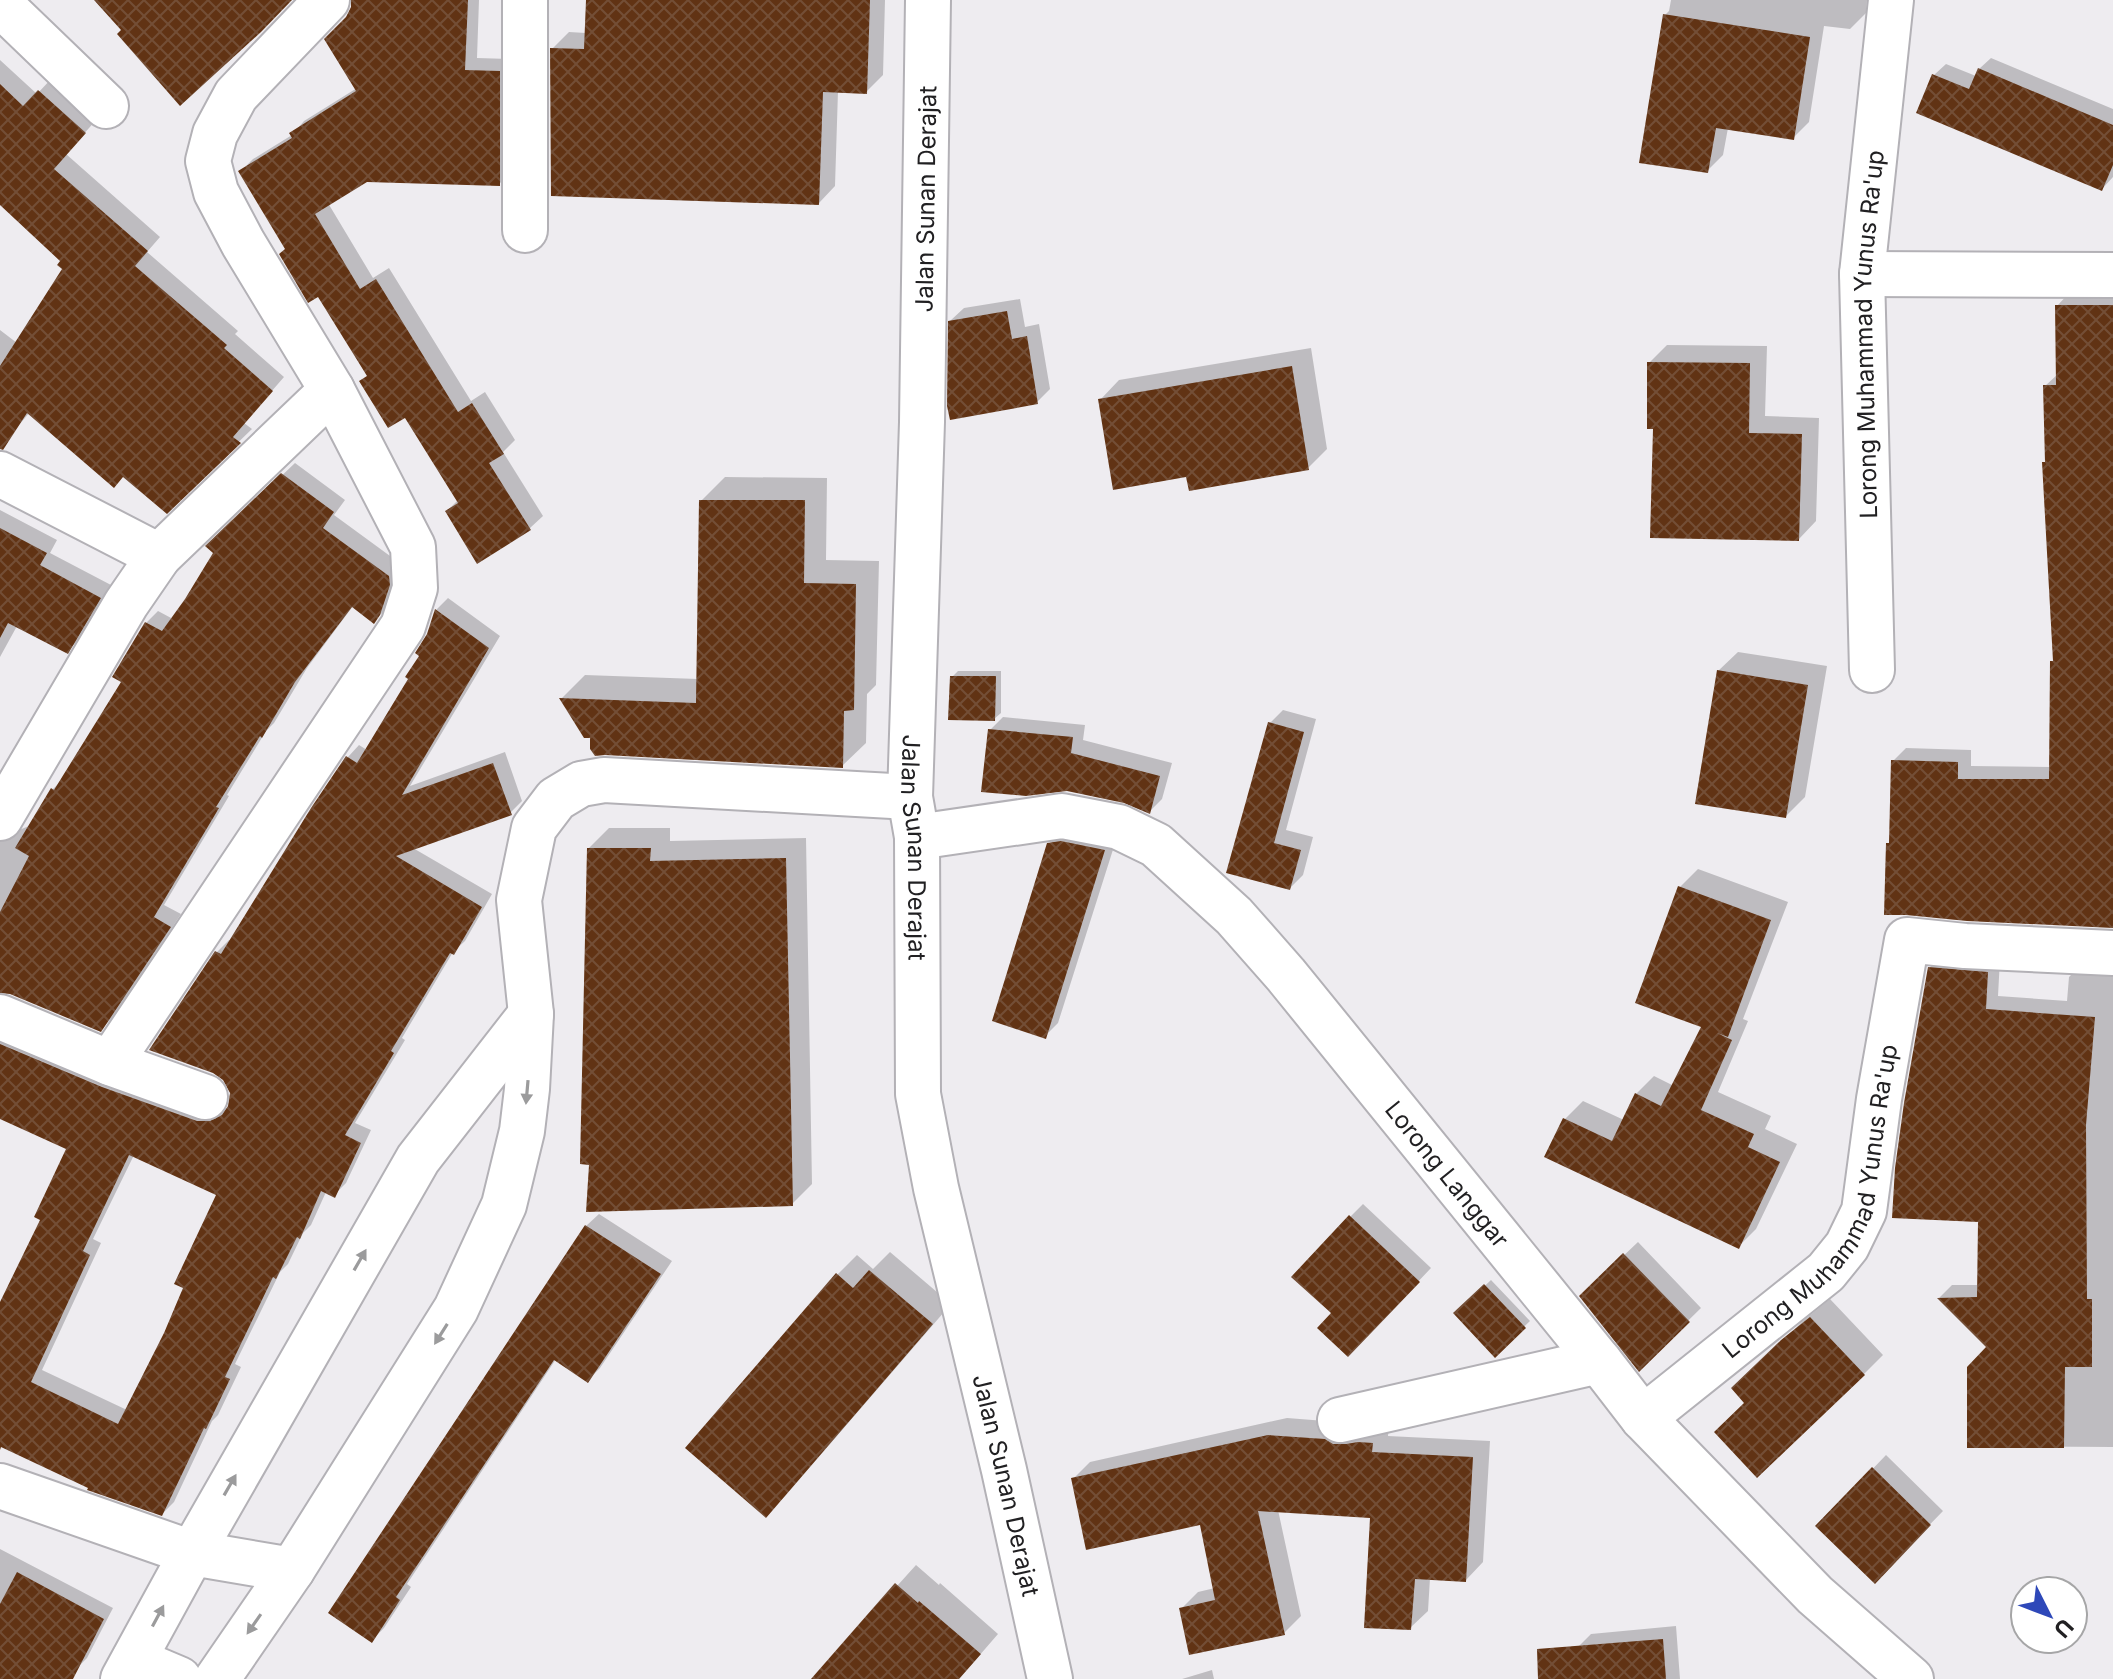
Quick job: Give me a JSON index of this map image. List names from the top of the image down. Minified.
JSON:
{"streets":{"street":["Jalan Sunan Derajat","Lorong Muhammad Yunus Ra'up","Lorong Langgar"]},"crossings":[["Jalan Sunan Derajat","Lorong Langgar"],["Lorong Muhammad Yunus Ra'up","Lorong Langgar"]],"north":"bottom right"}
